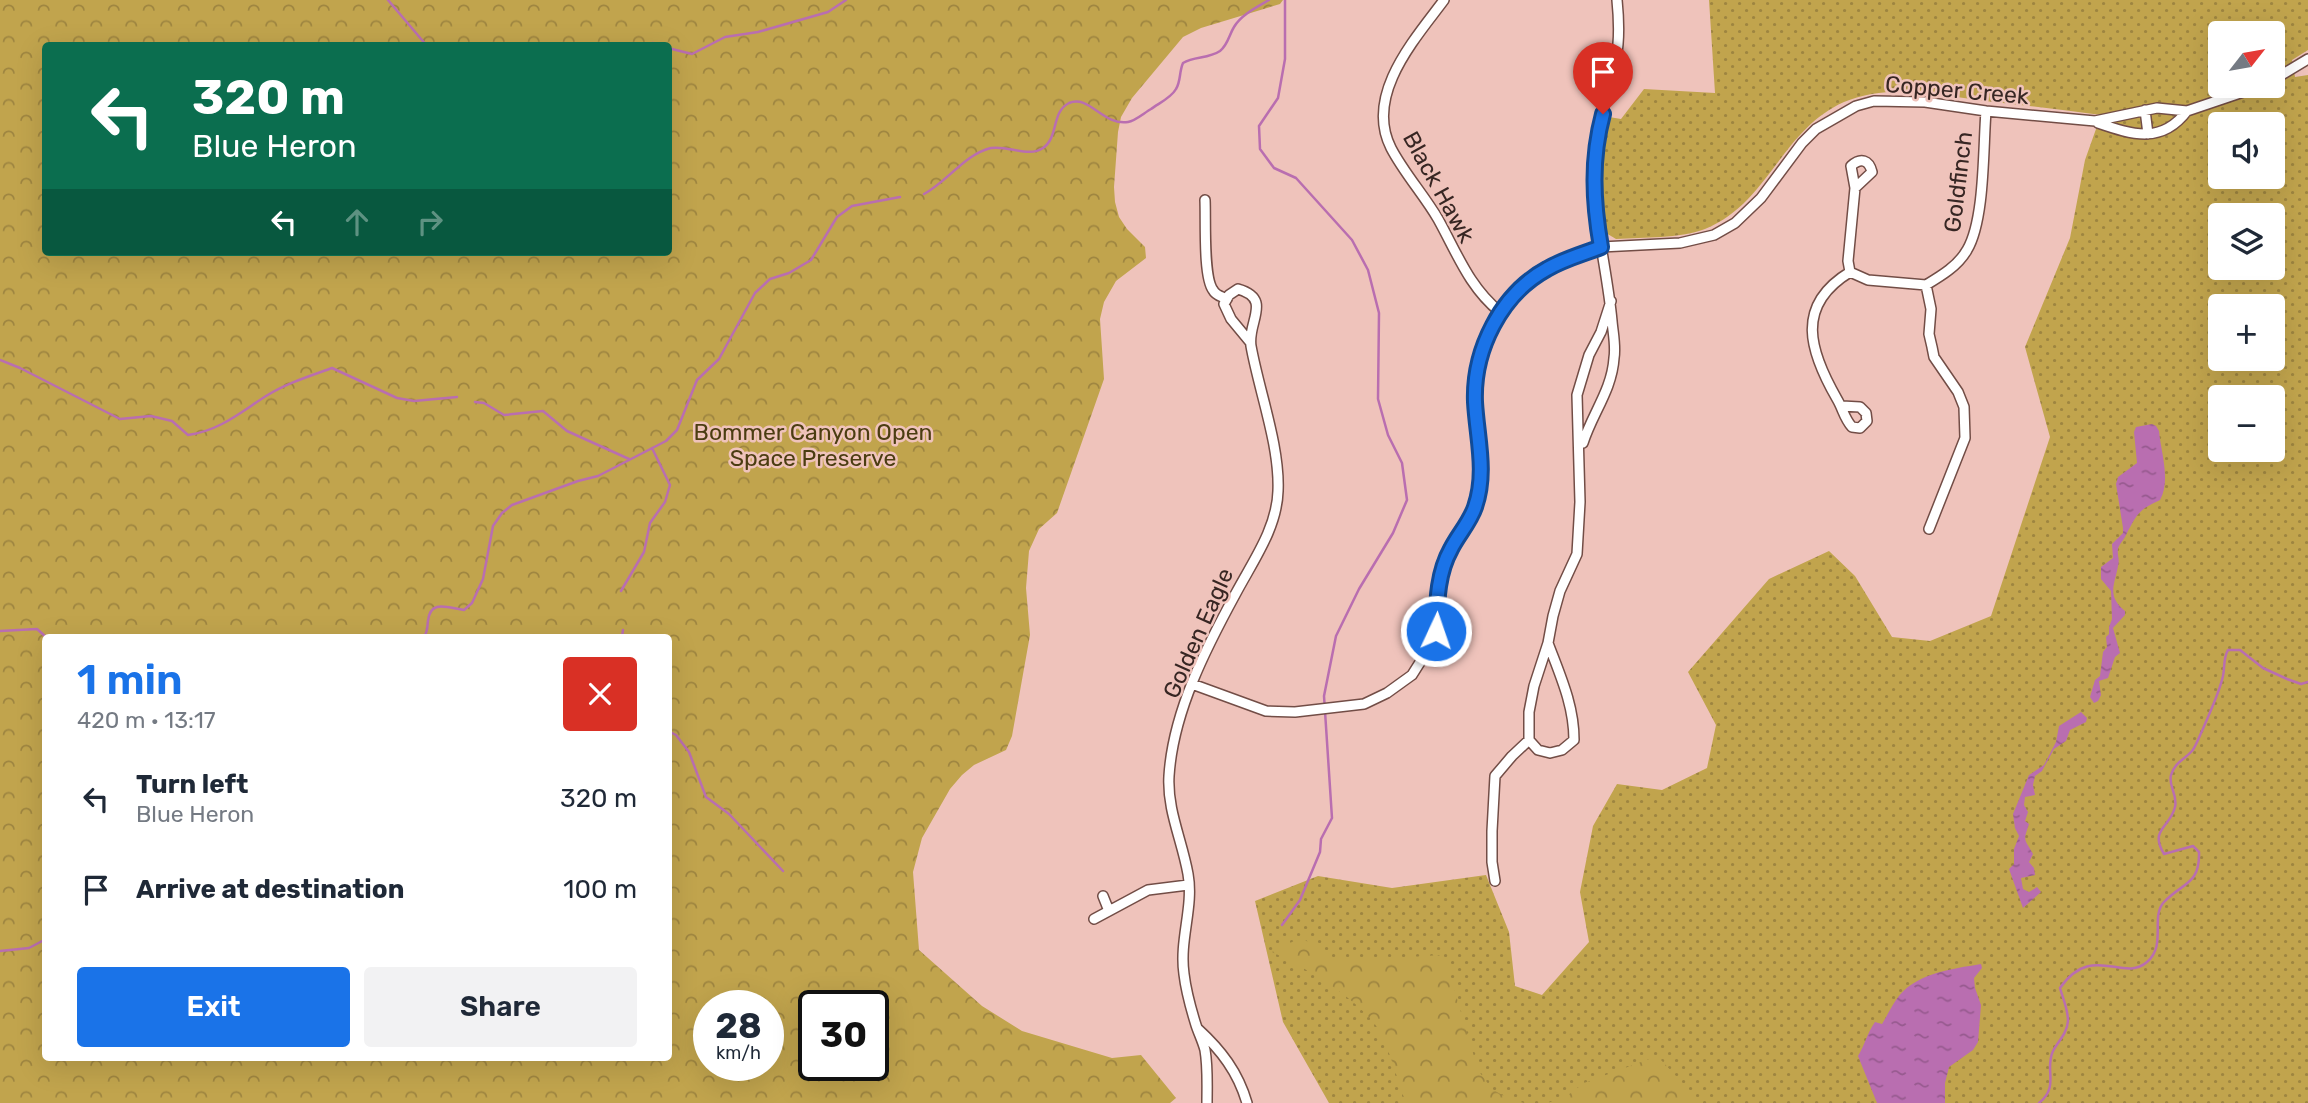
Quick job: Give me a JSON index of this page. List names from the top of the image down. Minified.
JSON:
{"streets":{"street":["Copper Creek","Goldfinch","Black Hawk","Golden Eagle"]},"crossings":[["Copper Creek","Goldfinch"],["Copper Creek","Black Hawk"],["Copper Creek","Golden Eagle"]],"parks":["Bommer Canyon Open Space Preserve"],"north":"top right","page":{"map_buttons":["+","−"],"turn":["320 m","Blue Heron"],"heading":["1 min","420 m · 13:17"],"list":[{"name":"Turn left","note":"Blue Heron","value":"320 m"},{"name":"Arrive at destination","value":"100 m"}],"buttons":["Exit","Share"],"speed":"28 km/h","limit":"30"}}
